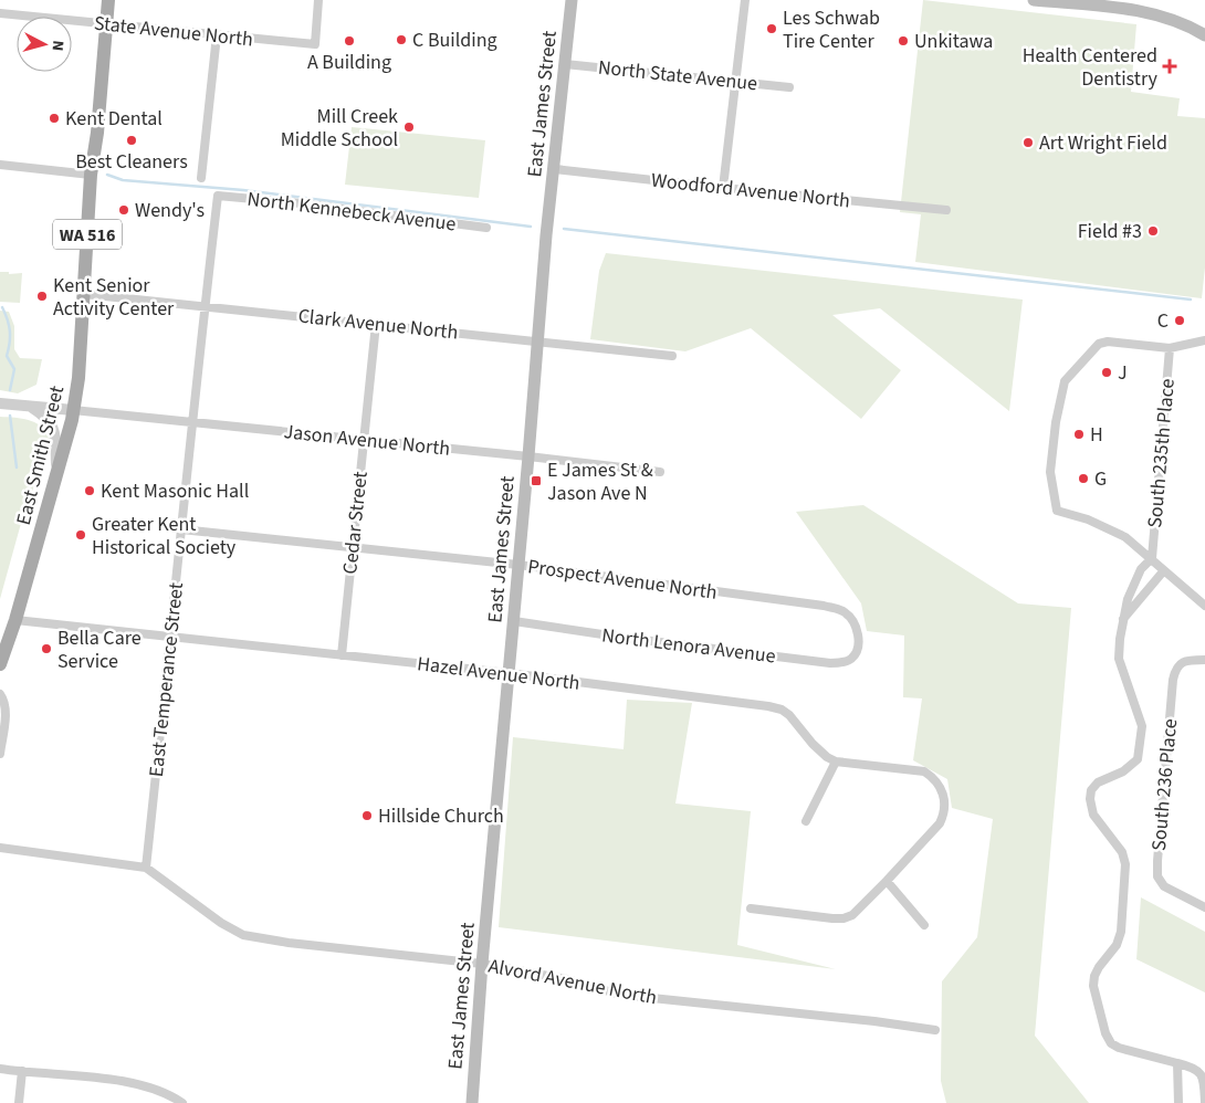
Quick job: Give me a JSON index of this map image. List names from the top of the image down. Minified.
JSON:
{"streets":{"main road":["East James Street","WA 516","East Smith Street"],"street":["State Avenue North","North State Avenue","Woodford Avenue North","North Kennebeck Avenue","Clark Avenue North","Jason Avenue North","South 235th Place","Cedar Street","Prospect Avenue North","North Lenora Avenue","Hazel Avenue North","East Temperance Street","South 236 Place","Alvord Avenue North"]},"crossings":[["State Avenue North","East Smith Street"],["North State Avenue","East James Street"],["East James Street","Woodford Avenue North"],["East James Street","Clark Avenue North"],["East James Street","Jason Avenue North"],["East James Street","Prospect Avenue North"],["East James Street","North Lenora Avenue"],["East James Street","Hazel Avenue North"],["East James Street","Alvord Avenue North"],["North Kennebeck Avenue","East Temperance Street"],["WA 516","East Smith Street"],["WA 516","Hazel Avenue North"],["Clark Avenue North","East Smith Street"],["Clark Avenue North","Cedar Street"],["Clark Avenue North","East Temperance Street"],["Jason Avenue North","East Smith Street"],["Jason Avenue North","Cedar Street"],["Jason Avenue North","East Temperance Street"],["East Smith Street","Hazel Avenue North"],["Cedar Street","Prospect Avenue North"],["Cedar Street","Hazel Avenue North"],["Prospect Avenue North","North Lenora Avenue"],["Prospect Avenue North","East Temperance Street"],["Hazel Avenue North","East Temperance Street"],["East Temperance Street","Alvord Avenue North"]],"places":{"other":["Les Schwab Tire Center","C Building","A Building","Unkitawa","Kent Dental","Mill Creek Middle School","Best Cleaners","Art Wright Field","Wendy's","Field #3","Kent Senior Activity Center","C","J","H","G","Kent Masonic Hall","Greater Kent Historical Society","Bella Care Service","Hillside Church"],"health":["Health Centered Dentistry"],"transit":["E James St & Jason Ave N"]},"north":"right"}
